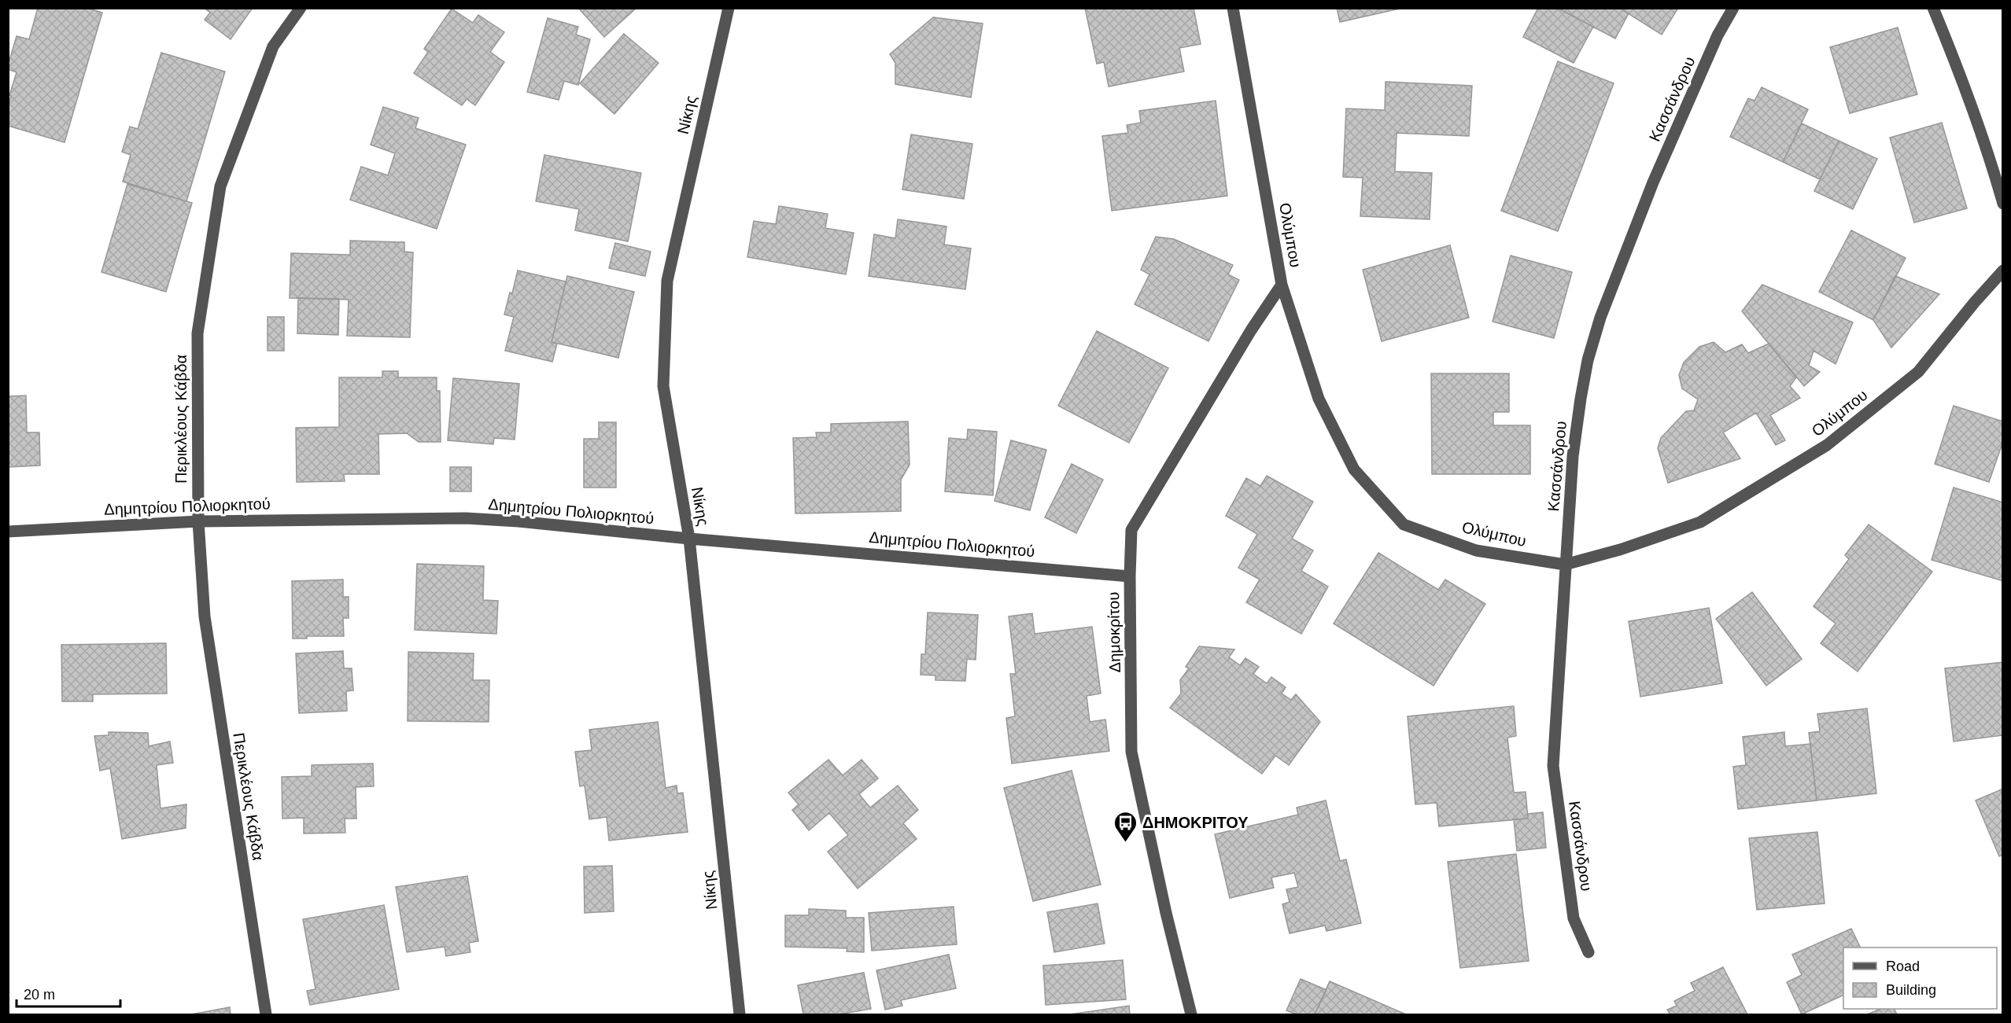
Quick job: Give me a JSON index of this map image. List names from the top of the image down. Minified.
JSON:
{"streets":{"street":["Κασσάνδρου","Νίκης","Ολύμπου","Περικλέους Κάβδα","Δημητρίου Πολιορκητού","Δημοκρίτου"]},"crossings":[["Κασσάνδρου","Ολύμπου"],["Νίκης","Δημητρίου Πολιορκητού"],["Ολύμπου","Δημοκρίτου"],["Περικλέους Κάβδα","Δημητρίου Πολιορκητού"],["Δημητρίου Πολιορκητού","Δημοκρίτου"]],"places":{"bus stop":["ΔΗΜΟΚΡΙΤΟΥ"]},"legend":["Road","Building"],"scale_bar":"20 m"}
